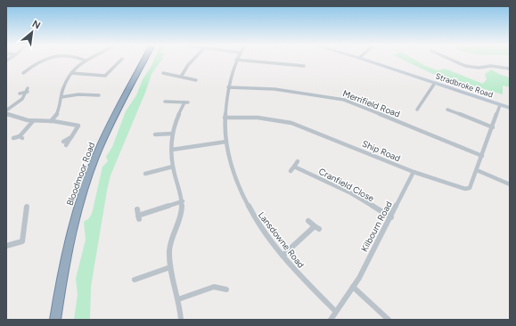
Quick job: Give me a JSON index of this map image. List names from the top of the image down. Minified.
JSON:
{"streets":{"highway":["Bloodmoor Road"],"main road":["Stradbroke Road"],"street":["Merrifield Road","Ship Road","Cranfield Close","Kilbourn Road","Lansdowne Road"]},"crossings":[["Stradbroke Road","Ship Road"],["Merrifield Road","Ship Road"],["Merrifield Road","Lansdowne Road"],["Ship Road","Kilbourn Road"],["Ship Road","Lansdowne Road"],["Cranfield Close","Kilbourn Road"],["Kilbourn Road","Lansdowne Road"]],"north":"top right"}
